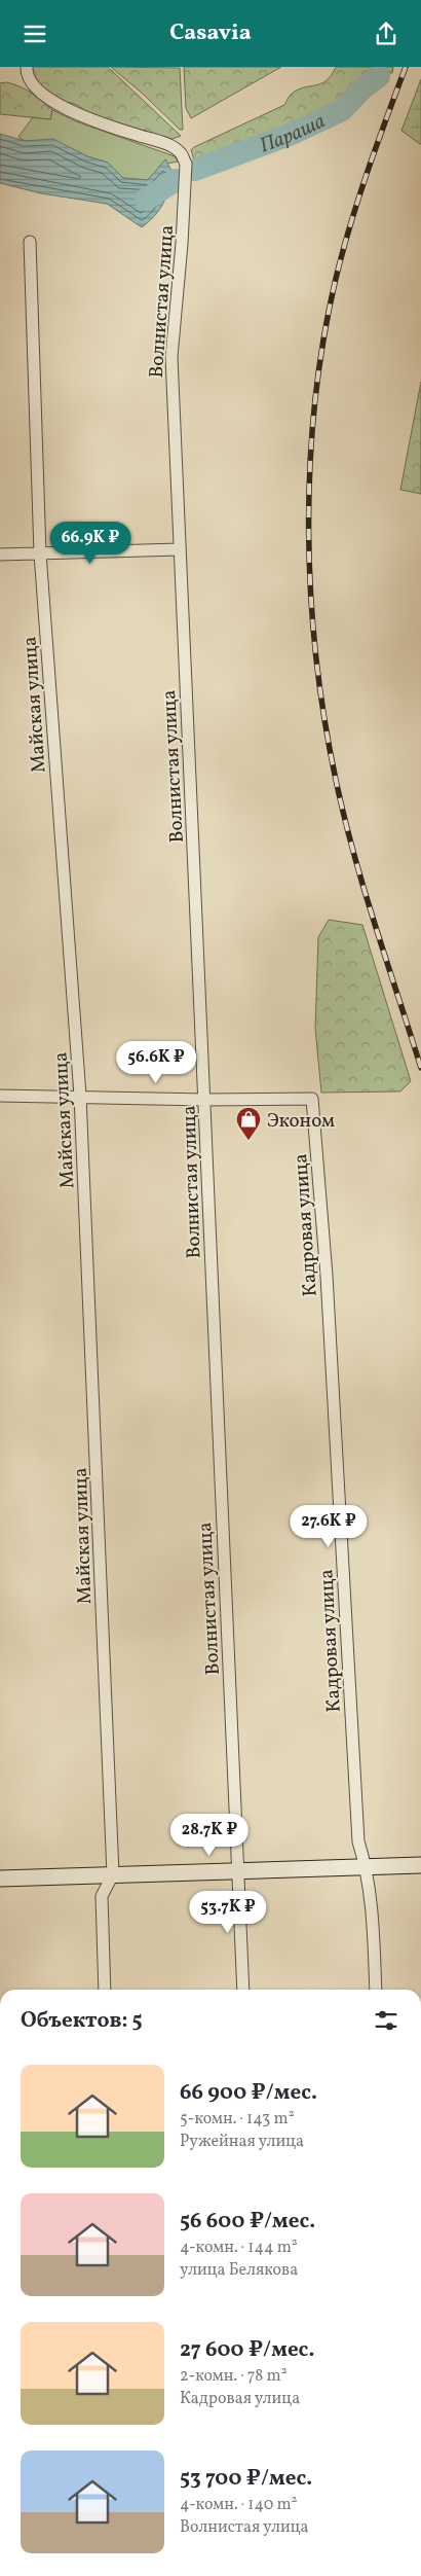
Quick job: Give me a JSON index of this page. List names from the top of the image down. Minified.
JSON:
{"streets":{"street":["Волнистая улица","Майская улица","Кадровая улица"]},"crossings":[["Волнистая улица","Кадровая улица"]],"water":["Параша"],"places":{"shop":["Эконом"]},"page":{"header":"Casavia","price":["66.9K ₽","56.6K ₽","27.6K ₽","28.7K ₽","53.7K ₽"],"heading":"Объектов: 5","list":[{"name":"66 900 ₽/мес.","note":"5-комн. · 143 m² · Ружейная улица"},{"name":"56 600 ₽/мес.","note":"4-комн. · 144 m² · улица Белякова"},{"name":"27 600 ₽/мес.","note":"2-комн. · 78 m² · Кадровая улица"},{"name":"53 700 ₽/мес.","note":"4-комн. · 140 m² · Волнистая улица"}]}}
